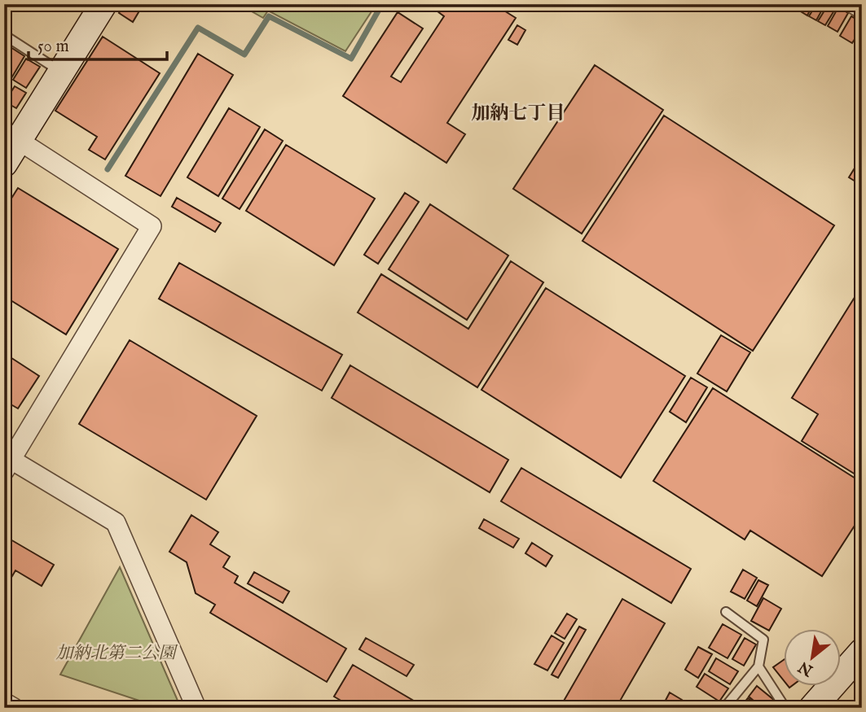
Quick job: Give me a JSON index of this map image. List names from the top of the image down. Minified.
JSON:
{"districts":["加納七丁目"],"parks":["加納北第二公園"],"scale_bar":"50 m","north":"bottom left"}
